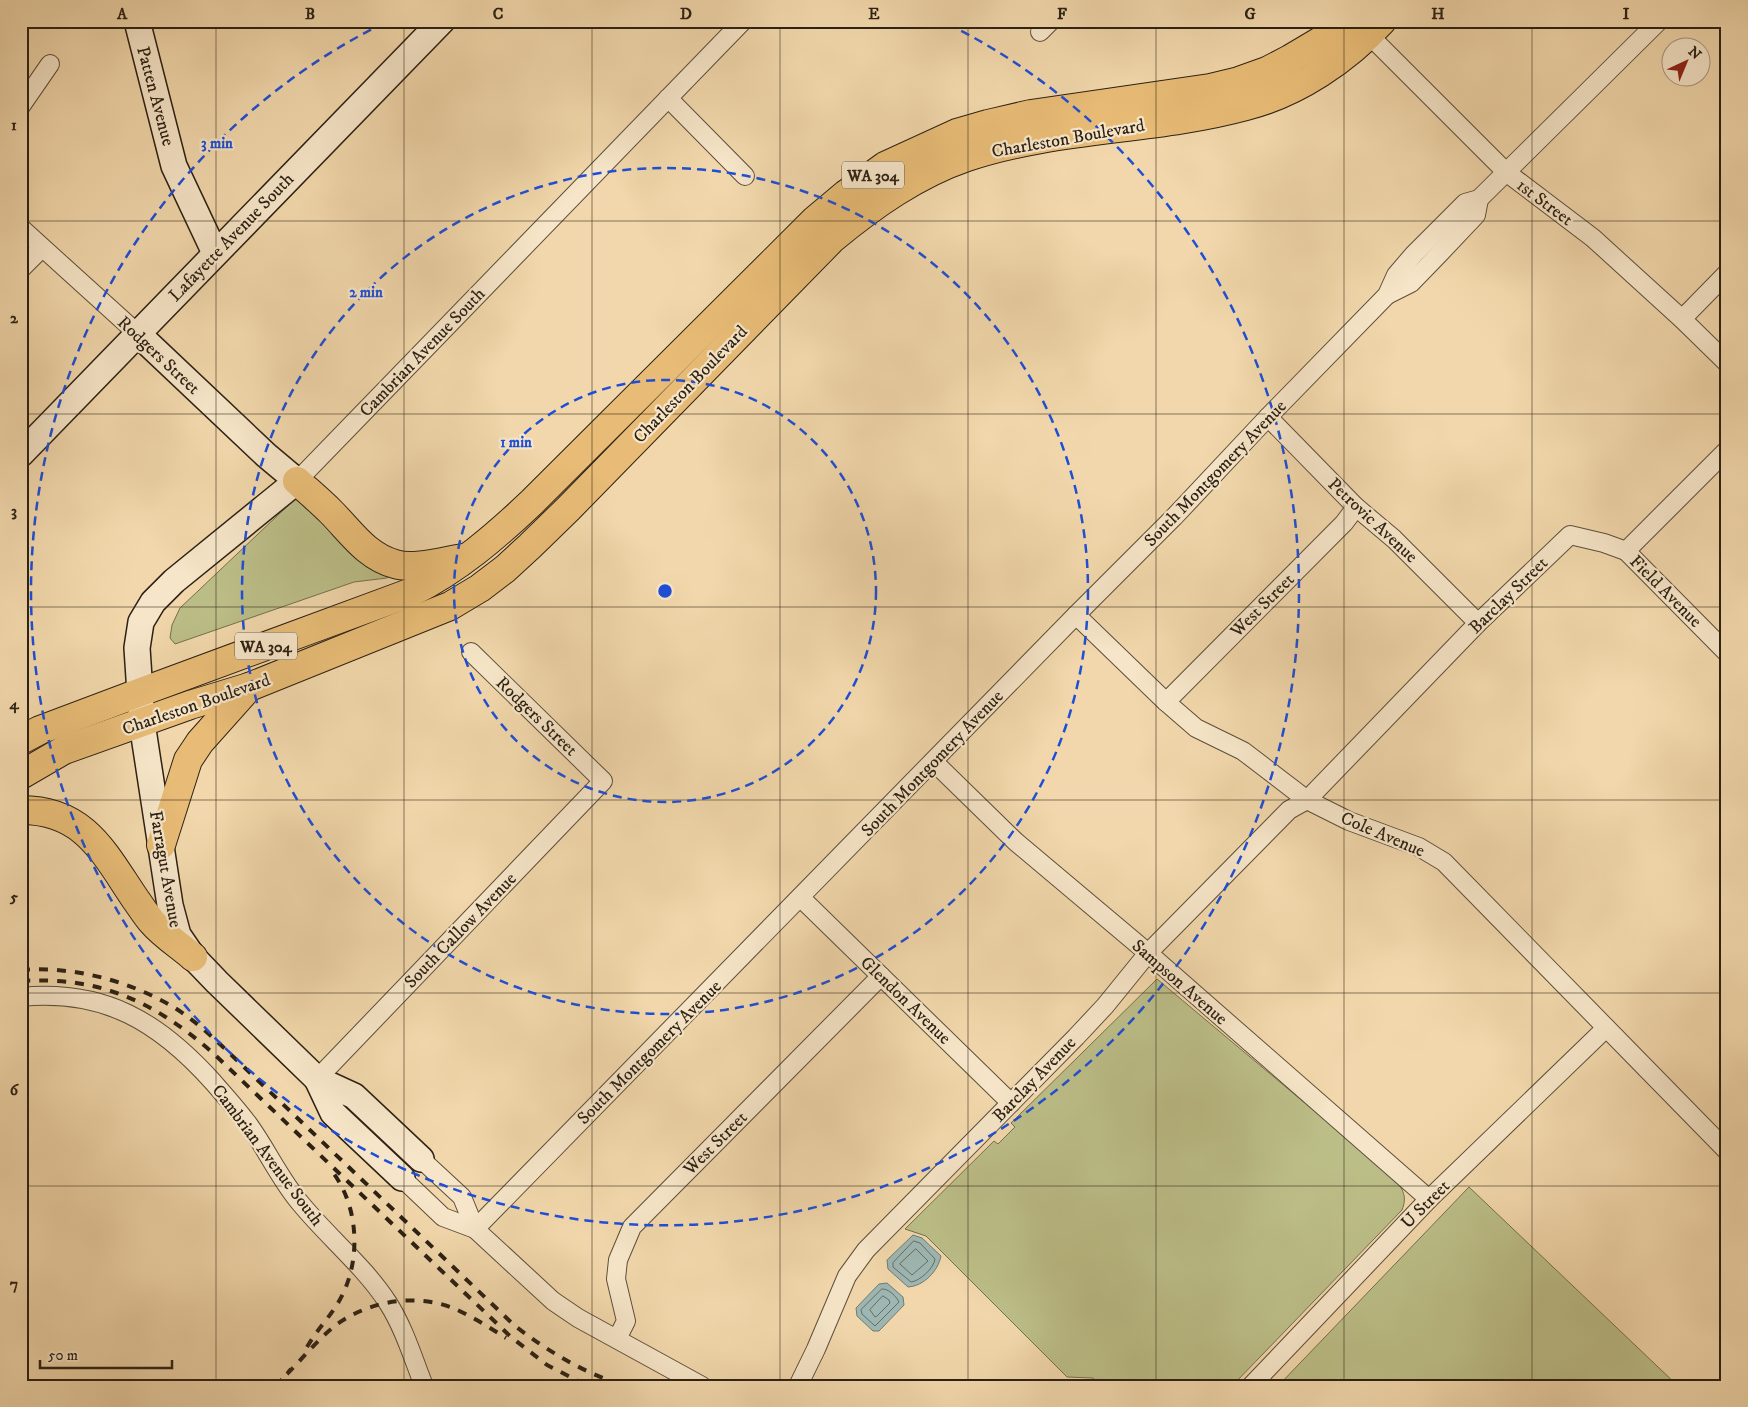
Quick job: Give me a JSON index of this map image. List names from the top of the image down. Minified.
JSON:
{"streets":{"highway":["Charleston Boulevard","WA 304"],"street":["Patten Avenue","1st Street","Lafayette Avenue South","Cambrian Avenue South","Rodgers Street","South Montgomery Avenue","Petrovic Avenue","Field Avenue","Barclay Street","West Street","Cole Avenue","Farragut Avenue","South Callow Avenue","Sampson Avenue","Glendon Avenue","Barclay Avenue","U Street"]},"crossings":[["Patten Avenue","Lafayette Avenue South"],["Charleston Boulevard","1st Street"],["Charleston Boulevard","Cambrian Avenue South"],["Charleston Boulevard","Farragut Avenue"],["1st Street","South Montgomery Avenue"],["Lafayette Avenue South","Rodgers Street"],["Cambrian Avenue South","Rodgers Street"],["Cambrian Avenue South","Farragut Avenue"],["Rodgers Street","South Callow Avenue"],["South Montgomery Avenue","Petrovic Avenue"],["South Montgomery Avenue","Cole Avenue"],["South Montgomery Avenue","Farragut Avenue"],["South Montgomery Avenue","Sampson Avenue"],["South Montgomery Avenue","Glendon Avenue"],["Petrovic Avenue","Barclay Street"],["Petrovic Avenue","West Street"],["Field Avenue","Barclay Street"],["Barclay Street","Cole Avenue"],["Barclay Street","Barclay Avenue"],["West Street","Cole Avenue"],["West Street","Farragut Avenue"],["West Street","Glendon Avenue"],["Cole Avenue","Barclay Avenue"],["Cole Avenue","U Street"],["Farragut Avenue","South Callow Avenue"],["Sampson Avenue","Barclay Avenue"],["Sampson Avenue","U Street"],["Glendon Avenue","Barclay Avenue"]],"scale_bar":"50 m","north":"top right","grid":{"columns":["A","B","C","D","E","F","G","H","I"],"rows":["1","2","3","4","5","6","7"]},"rings":["3 min","2 min","1 min"]}
